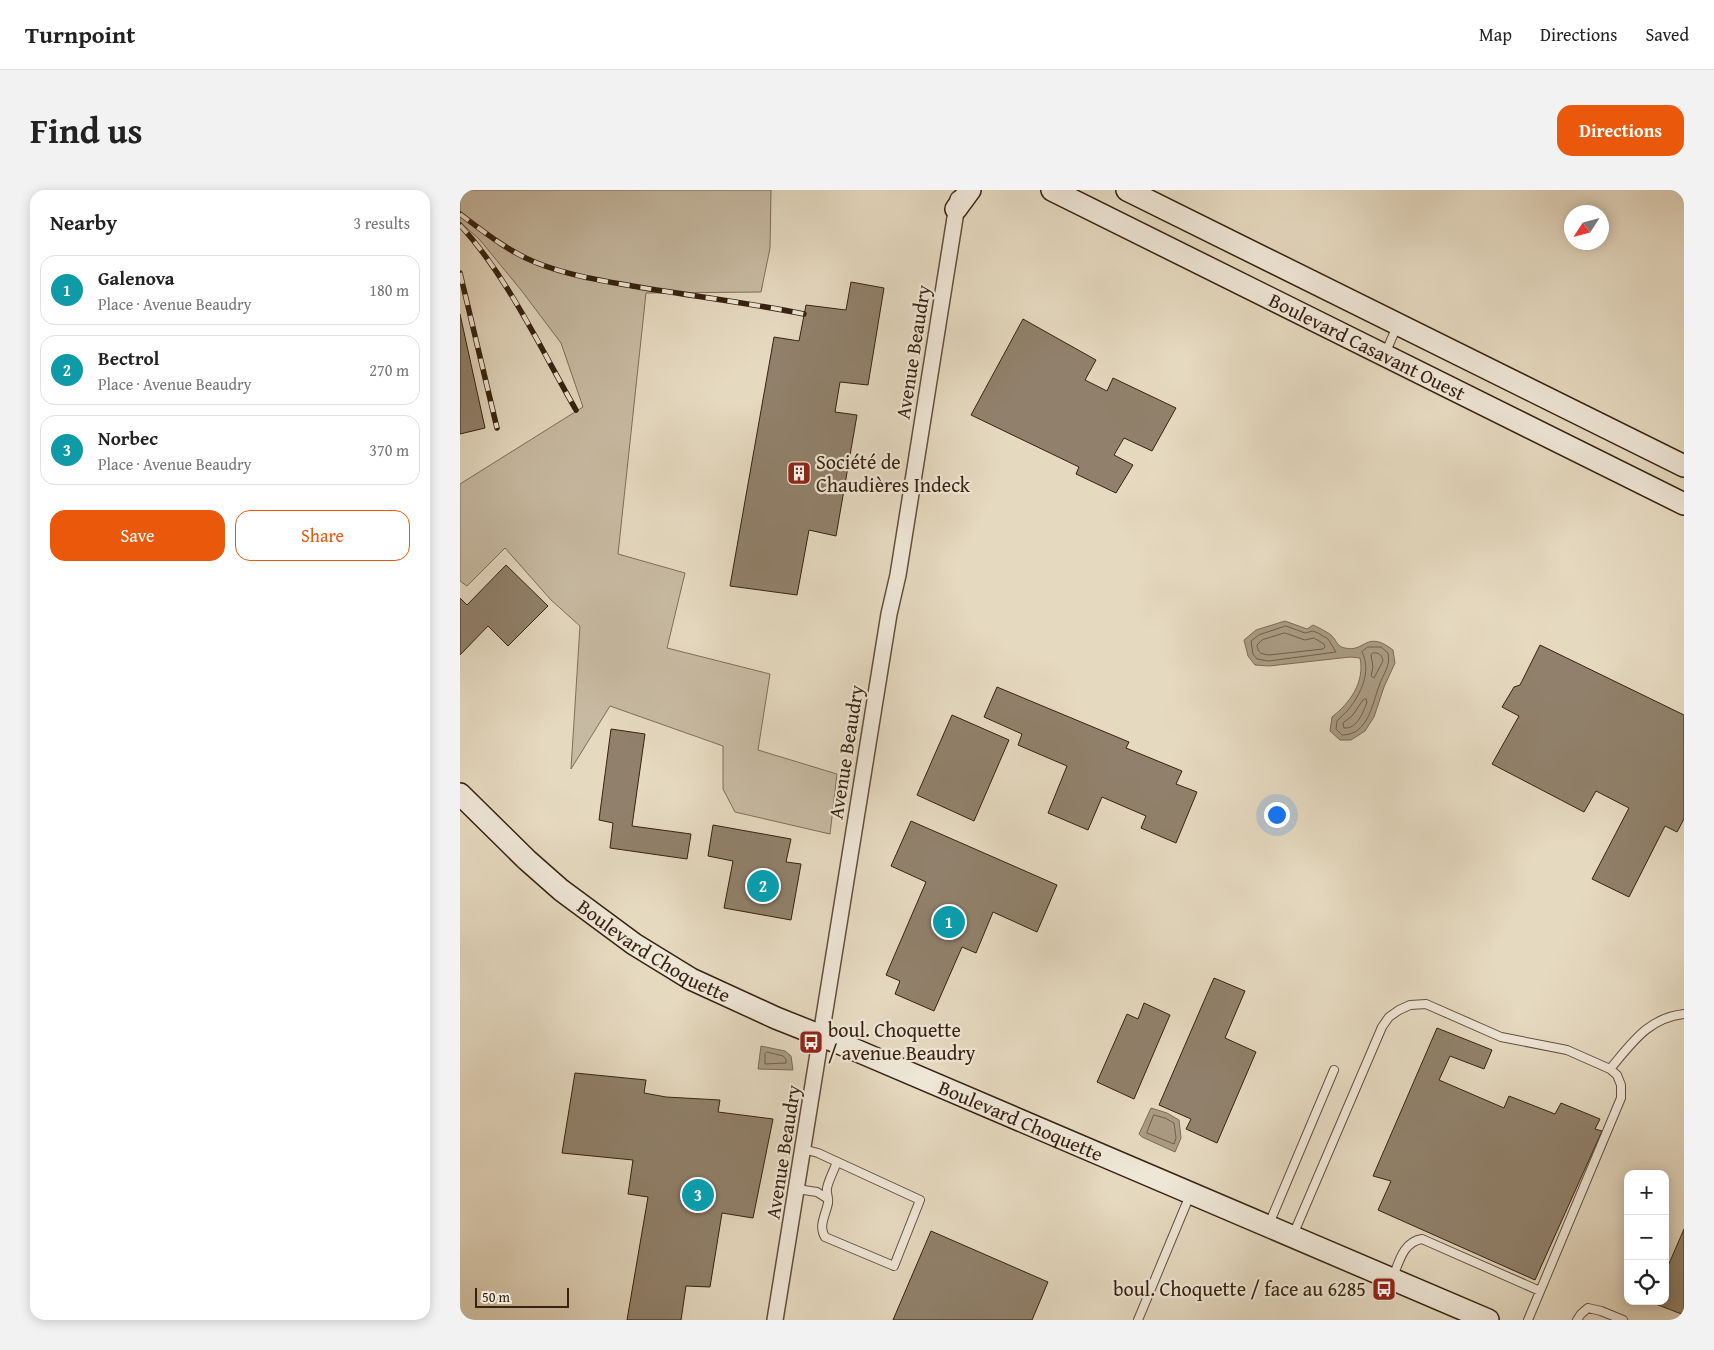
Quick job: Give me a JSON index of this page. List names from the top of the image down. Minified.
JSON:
{"streets":{"main road":["Boulevard Casavant Ouest","Boulevard Choquette"],"street":["Avenue Beaudry"]},"crossings":[["Avenue Beaudry","Boulevard Choquette"]],"places":{"building":["Société de Chaudières Indeck"],"bus stop":["boul. Choquette / avenue Beaudry","boul. Choquette / face au 6285"]},"scale_bar":"50 m","north":"bottom left","page":{"header":"Turnpoint","nav":["Map","Directions","Saved"],"title":"Find us","buttons":["Directions",["Save","Share"]],"heading":["Nearby","3 results"],"list":[{"mark":"1","name":"Galenova","note":"Place · Avenue Beaudry","value":"180 m"},{"mark":"2","name":"Bectrol","note":"Place · Avenue Beaudry","value":"270 m"},{"mark":"3","name":"Norbec","note":"Place · Avenue Beaudry","value":"370 m"}],"pins":["2","1","3"],"map_buttons":["+","−"],"scale":"50 m"}}
